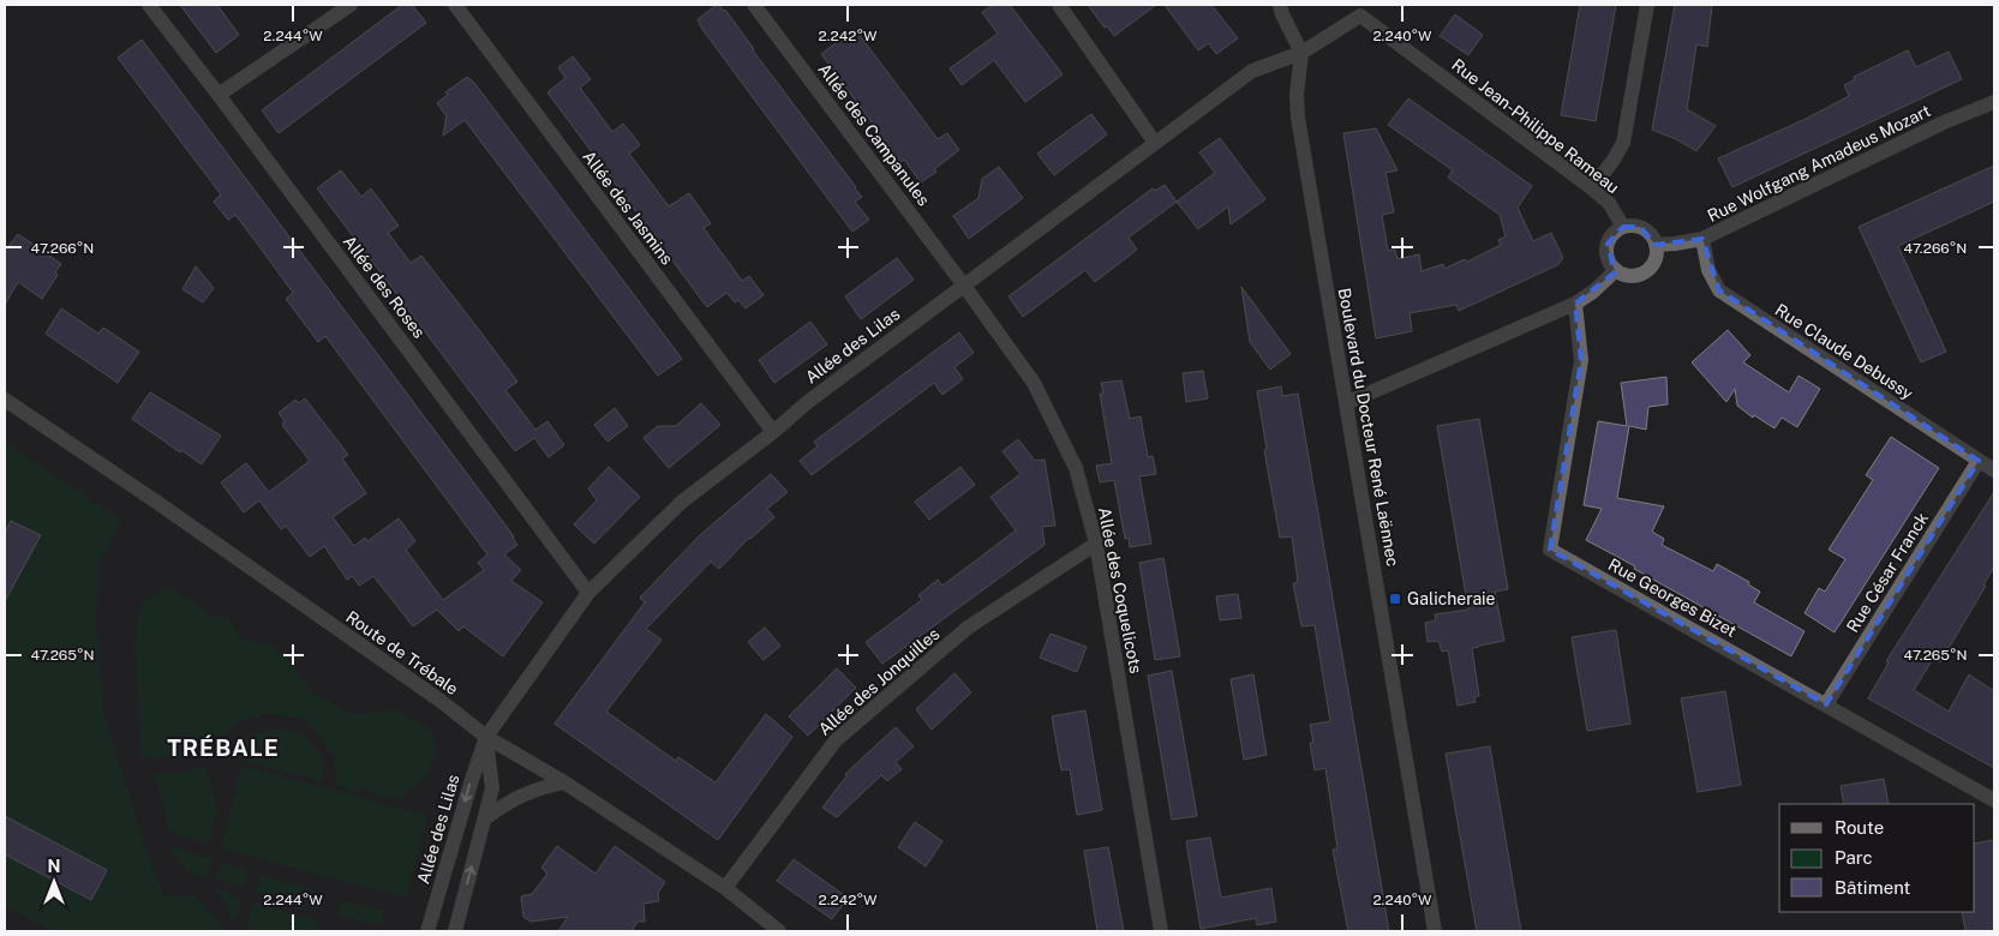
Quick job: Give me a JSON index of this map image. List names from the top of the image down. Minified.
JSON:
{"streets":{"street":["Rue Jean-Philippe Rameau","Allée des Campanules","Rue Wolfgang Amadeus Mozart","Allée des Jasmins","Allée des Roses","Allée des Lilas","Rue Claude Debussy","Boulevard du Docteur René Laënnec","Rue César Franck","Allée des Coquelicots","Rue Georges Bizet","Route de Trébale","Allée des Jonquilles"]},"crossings":[["Rue Jean-Philippe Rameau","Rue Wolfgang Amadeus Mozart"],["Rue Jean-Philippe Rameau","Allée des Lilas"],["Rue Jean-Philippe Rameau","Boulevard du Docteur René Laënnec"],["Allée des Campanules","Allée des Lilas"],["Allée des Campanules","Allée des Coquelicots"],["Rue Wolfgang Amadeus Mozart","Rue Claude Debussy"],["Allée des Jasmins","Allée des Lilas"],["Allée des Roses","Allée des Lilas"],["Allée des Lilas","Boulevard du Docteur René Laënnec"],["Allée des Lilas","Allée des Coquelicots"],["Allée des Lilas","Route de Trébale"],["Rue Claude Debussy","Rue César Franck"],["Rue César Franck","Rue Georges Bizet"],["Allée des Coquelicots","Allée des Jonquilles"],["Route de Trébale","Allée des Jonquilles"]],"districts":["TRÉBALE"],"places":{"transit":["Galicheraie"]},"legend":["Route","Parc","Bâtiment"],"north":"top","coordinates":["2.244°W","2.242°W","2.240°W","47.266°N","47.265°N"]}
